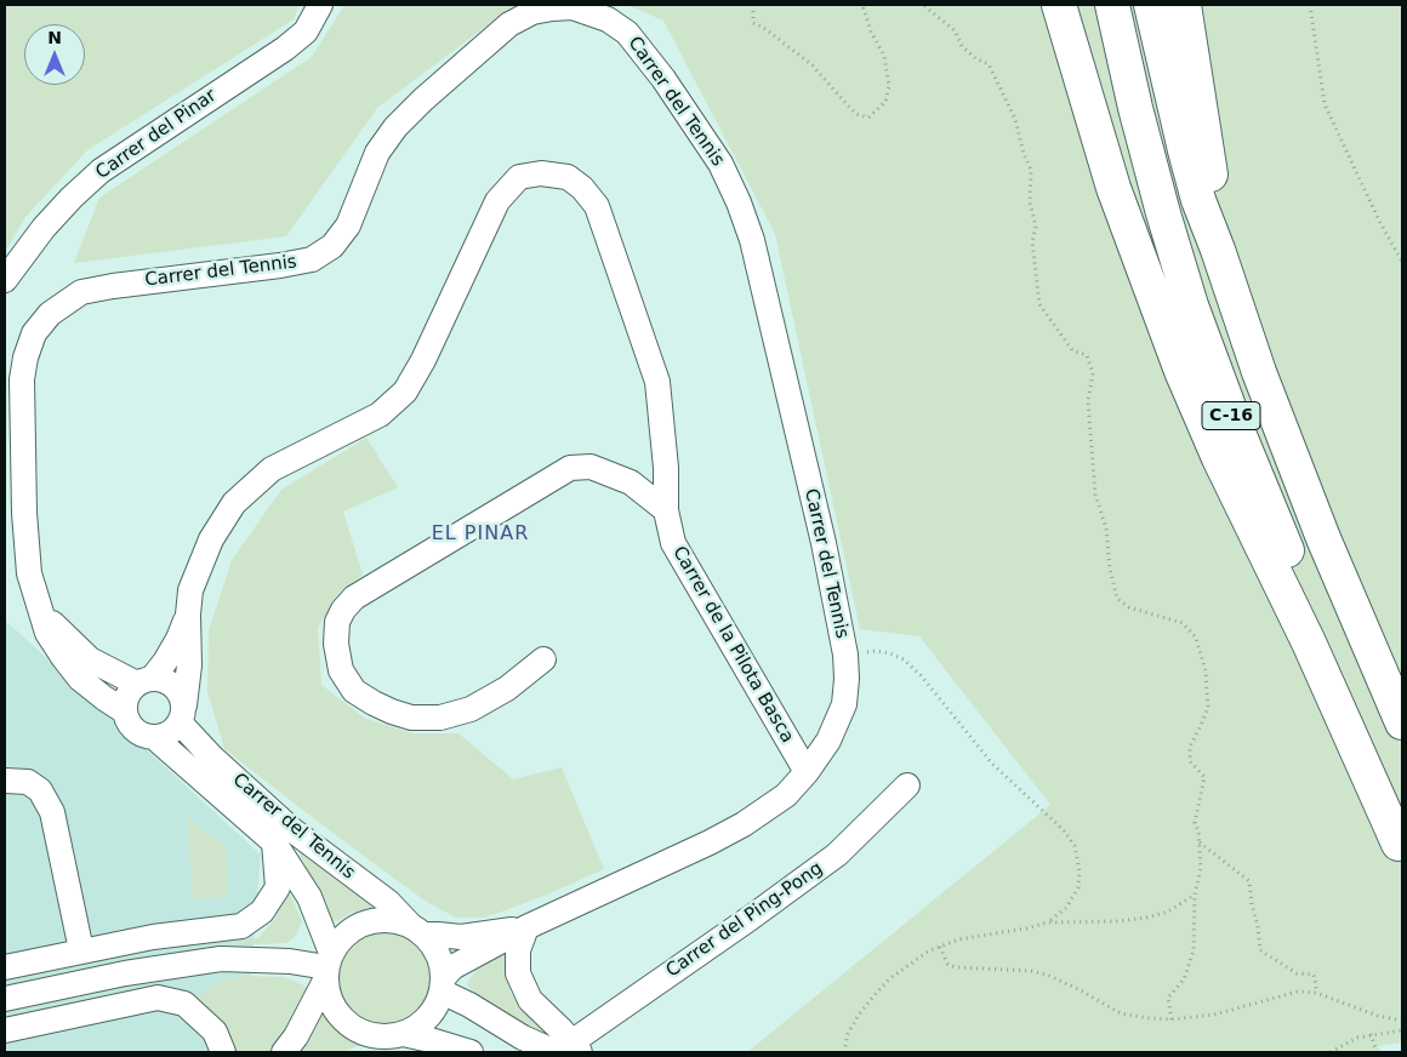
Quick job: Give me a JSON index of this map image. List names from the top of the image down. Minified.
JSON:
{"streets":{"highway":["C-16"],"street":["Carrer del Tennis","Carrer del Pinar","Carrer de la Pilota Basca","Carrer del Ping-Pong"]},"crossings":[["Carrer del Tennis","Carrer de la Pilota Basca"]],"districts":["EL PINAR"],"north":"top"}
